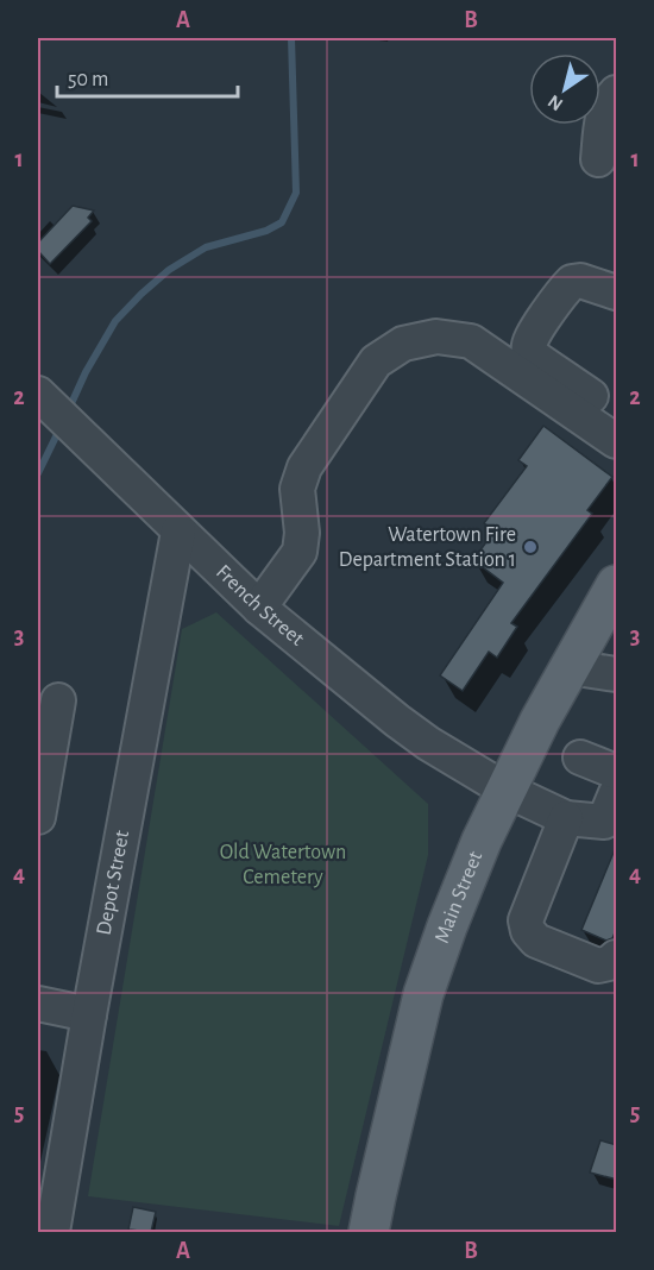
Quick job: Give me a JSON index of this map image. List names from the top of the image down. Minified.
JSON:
{"streets":{"main road":["Main Street"],"street":["French Street","Depot Street"]},"crossings":[["French Street","Depot Street"],["French Street","Main Street"]],"parks":["Old Watertown Cemetery"],"places":["Watertown Fire Department Station 1"],"scale_bar":"50 m","north":"bottom left","grid":{"columns":["A","B"],"rows":["1","2","3","4","5"]}}
